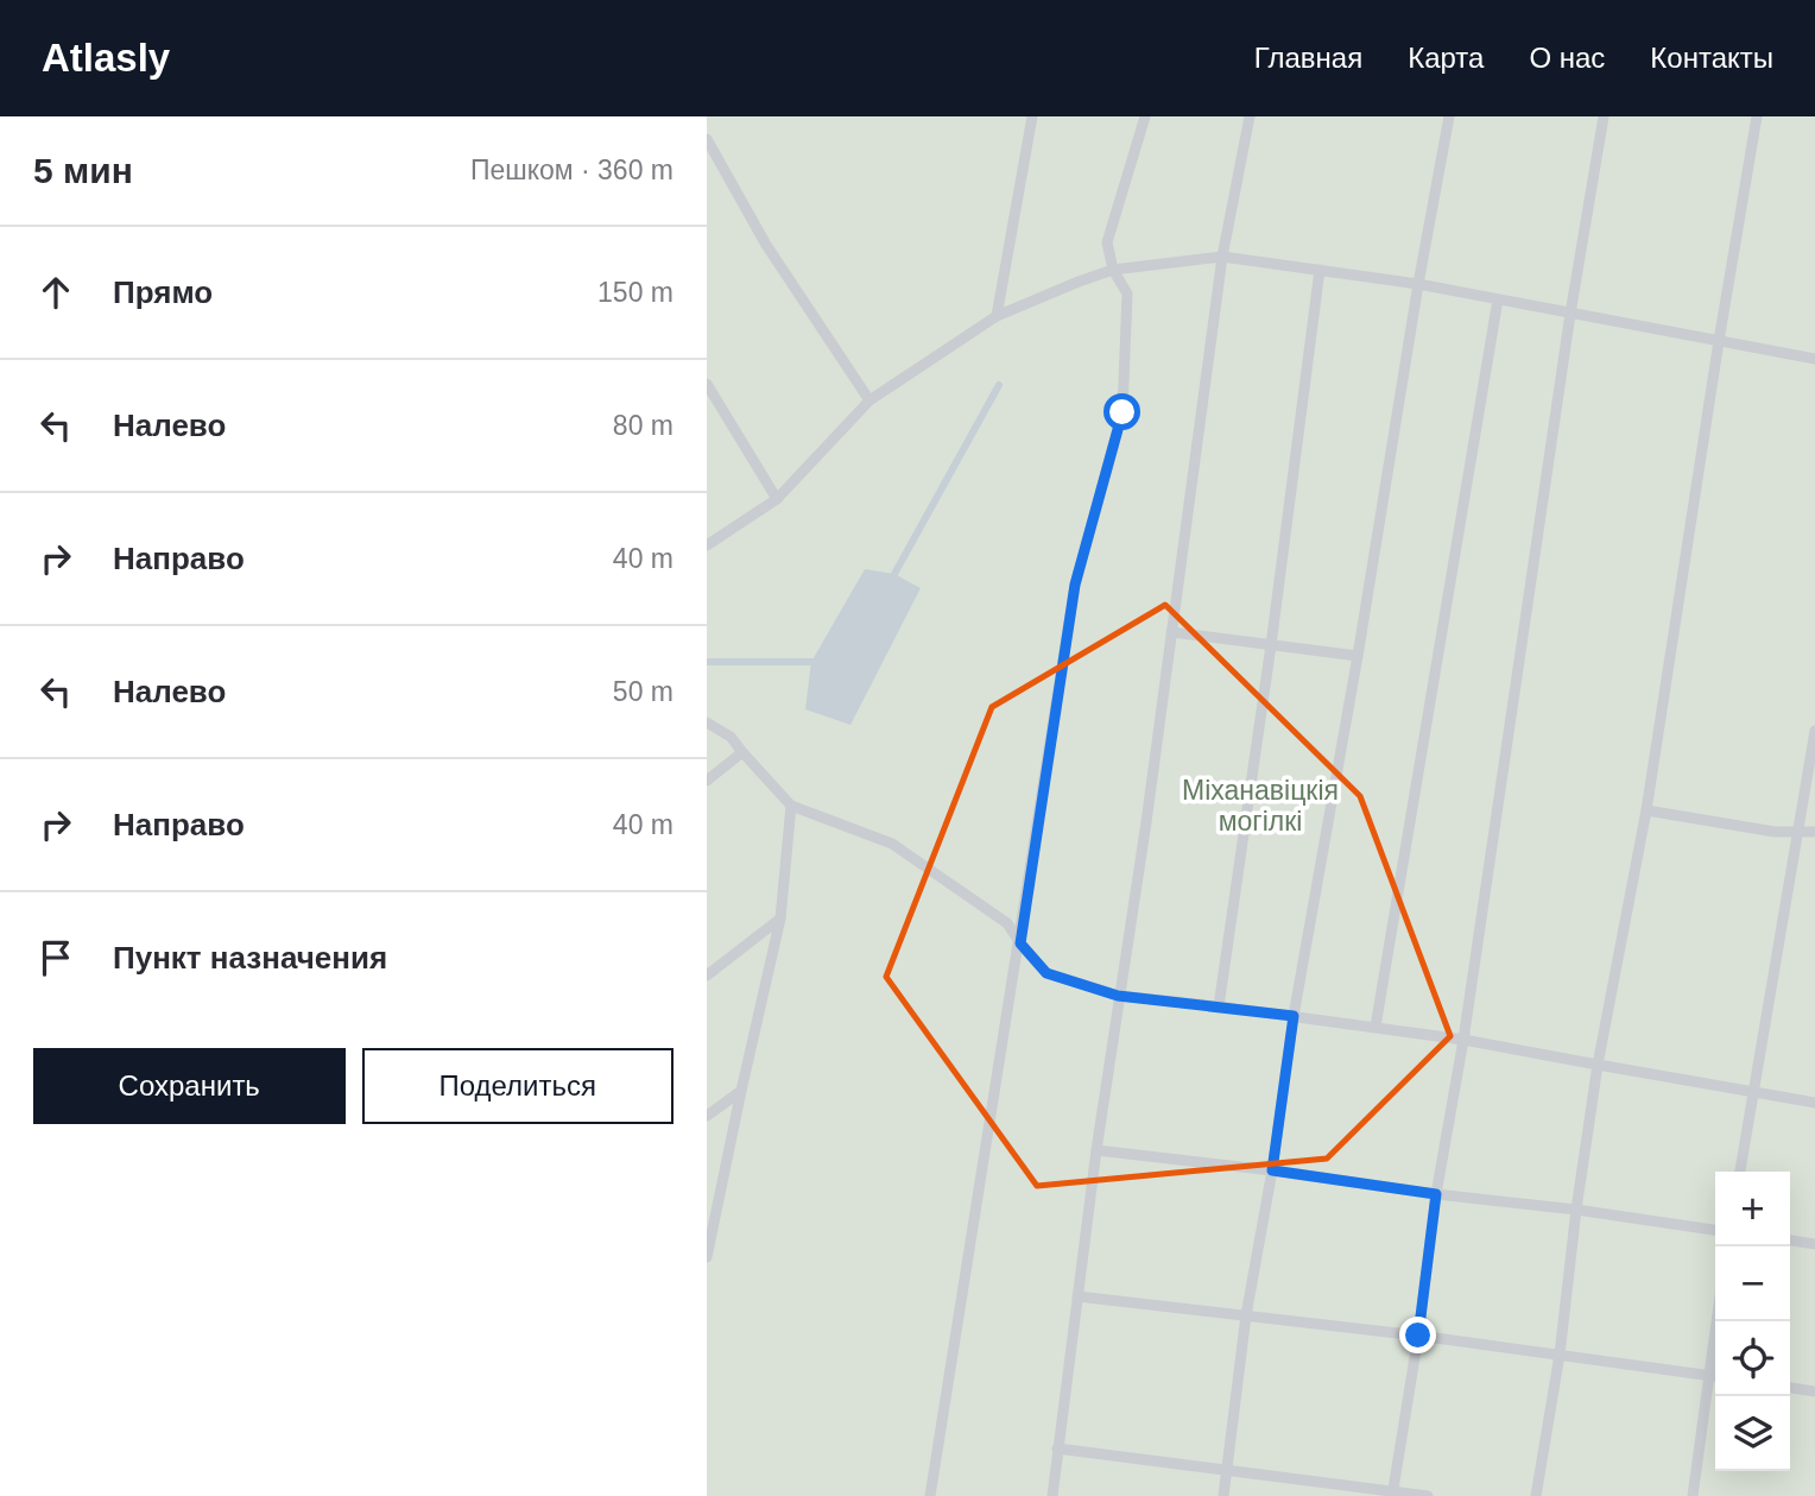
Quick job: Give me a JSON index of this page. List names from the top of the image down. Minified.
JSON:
{"parks":["Міханавіцкія могілкі"],"page":{"header":"Atlasly","nav":["Главная","Карта","О нас","Контакты"],"heading":["5 мин","Пешком · 360 m"],"list":[["Прямо","150 m"],["Налево","80 m"],["Направо","40 m"],["Налево","50 m"],["Направо","40 m"],"Пункт назначения"],"buttons":["Сохранить","Поделиться"],"map_buttons":["+","−"]}}
